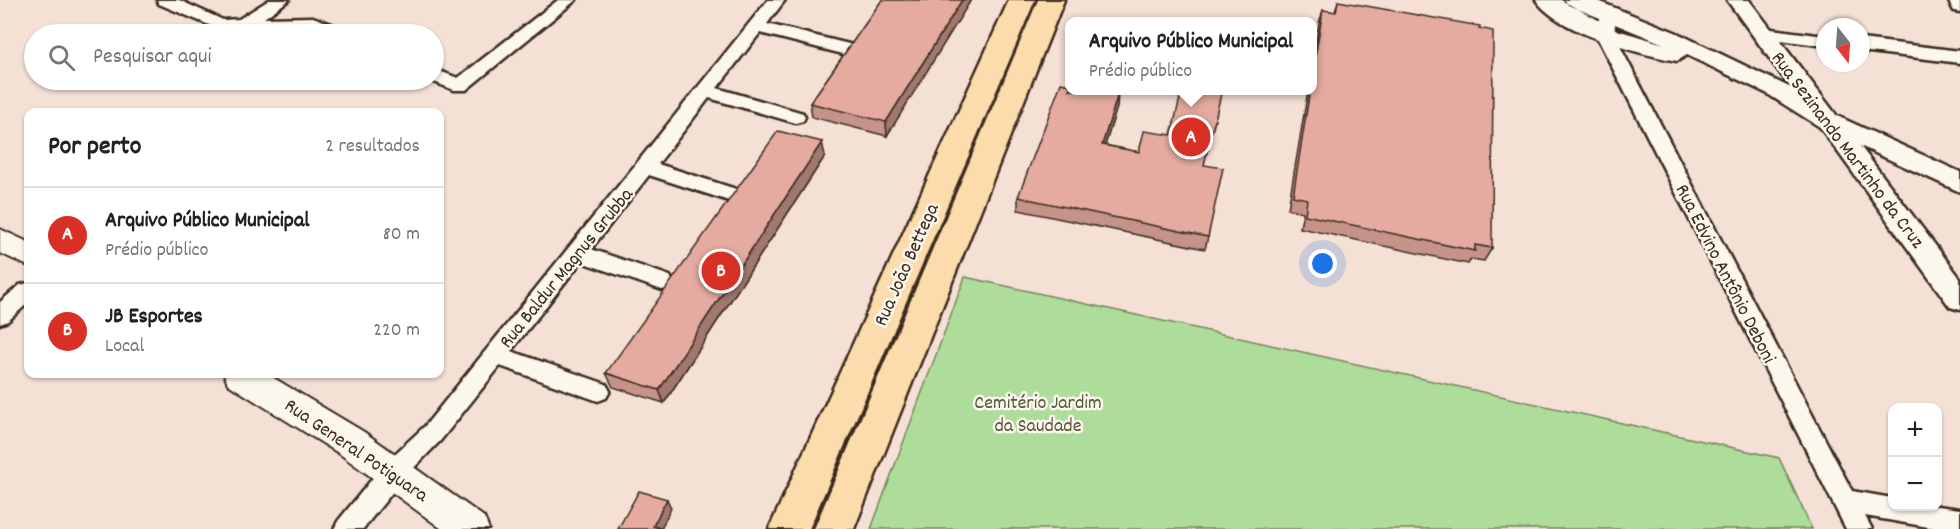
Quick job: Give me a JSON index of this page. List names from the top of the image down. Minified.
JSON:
{"streets":{"main road":["Rua João Bettega","Rua General Potiguara"],"street":["Rua Sezinando Martinho da Cruz","Rua Baldur Magnus Grubba","Rua Edvino Antônio Deboni"]},"crossings":[["Rua Baldur Magnus Grubba","Rua General Potiguara"]],"parks":["Cemitério Jardim da Saudade"],"north":"bottom","page":{"popup":["Arquivo Público Municipal","Prédio público"],"search":"Pesquisar aqui","heading":["Por perto","2 resultados"],"pins":["A","B"],"list":[{"mark":"A","name":"Arquivo Público Municipal","note":"Prédio público","value":"80 m"},{"mark":"B","name":"JB Esportes","note":"Local","value":"220 m"}],"map_buttons":["+","−"]}}
